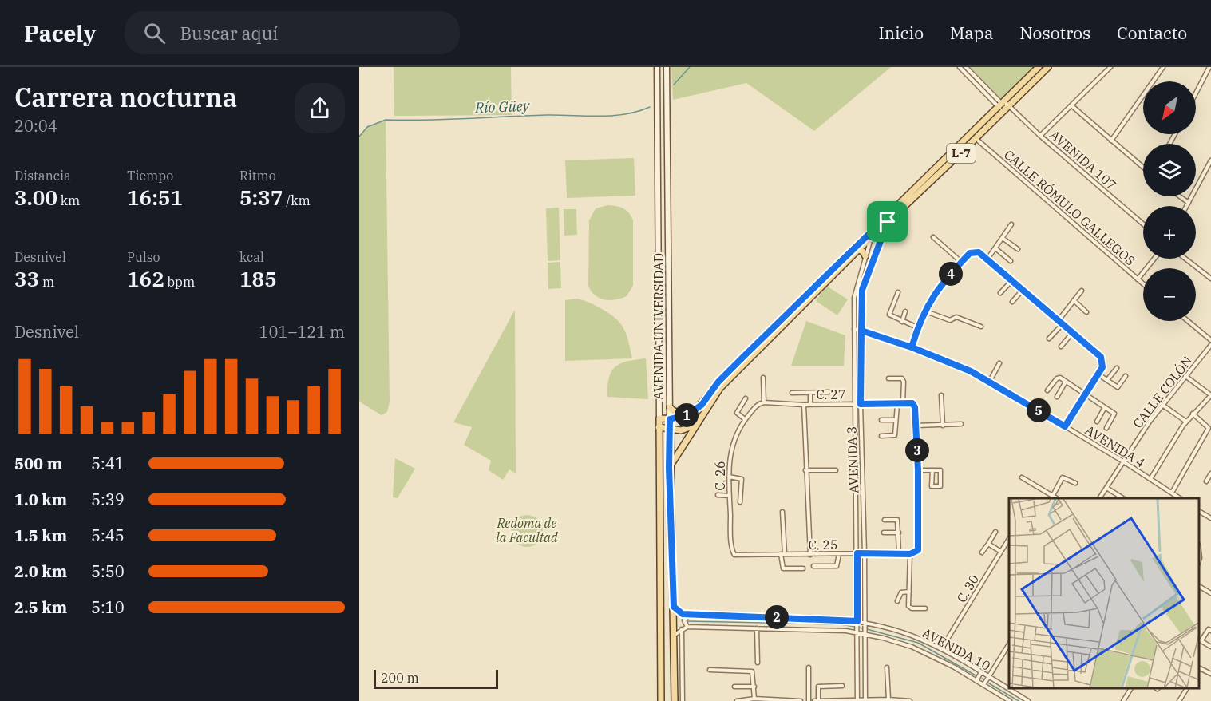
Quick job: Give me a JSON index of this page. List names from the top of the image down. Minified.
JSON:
{"streets":{"main road":["L-7","AVENIDA UNIVERSIDAD"],"street":["AVENIDA 107","CALLE RÓMULO GALLEGOS","CALLE COLÓN","C. 27","AVENIDA 4","AVENIDA 3","C. 26","C. 25","C. 30","AVENIDA 10"]},"crossings":[["L-7","AVENIDA 107"],["L-7","CALLE RÓMULO GALLEGOS"],["L-7","AVENIDA UNIVERSIDAD"],["L-7","AVENIDA 3"],["AVENIDA UNIVERSIDAD","AVENIDA 10"],["CALLE COLÓN","AVENIDA 4"],["C. 27","AVENIDA 3"],["C. 27","C. 26"],["AVENIDA 4","AVENIDA 3"],["AVENIDA 3","C. 25"],["AVENIDA 3","AVENIDA 10"],["C. 26","C. 25"],["C. 30","AVENIDA 10"]],"water":["Río Güey"],"parks":["Redoma de la Facultad"],"scale_bar":"200 m","north":"bottom left","page":{"header":"Pacely","search":"Buscar aquí","nav":["Inicio","Mapa","Nosotros","Contacto"],"heading":["Carrera nocturna","20:04"],"map_buttons":["+","−"],"stats":[["Distancia","3.00 km"],["Tiempo","16:51"],["Ritmo","5:37 /km"],["Desnivel","33 m"],["Pulso","162 bpm"],["kcal","185"]],"pins":["4","5","1","3","2"],"chart":["Desnivel","101–121 m"],"list":[{"name":"500 m","note":"5:41"},{"name":"1.0 km","note":"5:39"},{"name":"1.5 km","note":"5:45"},{"name":"2.0 km","note":"5:50"},{"name":"2.5 km","note":"5:10"}],"scale":"200 m"}}
